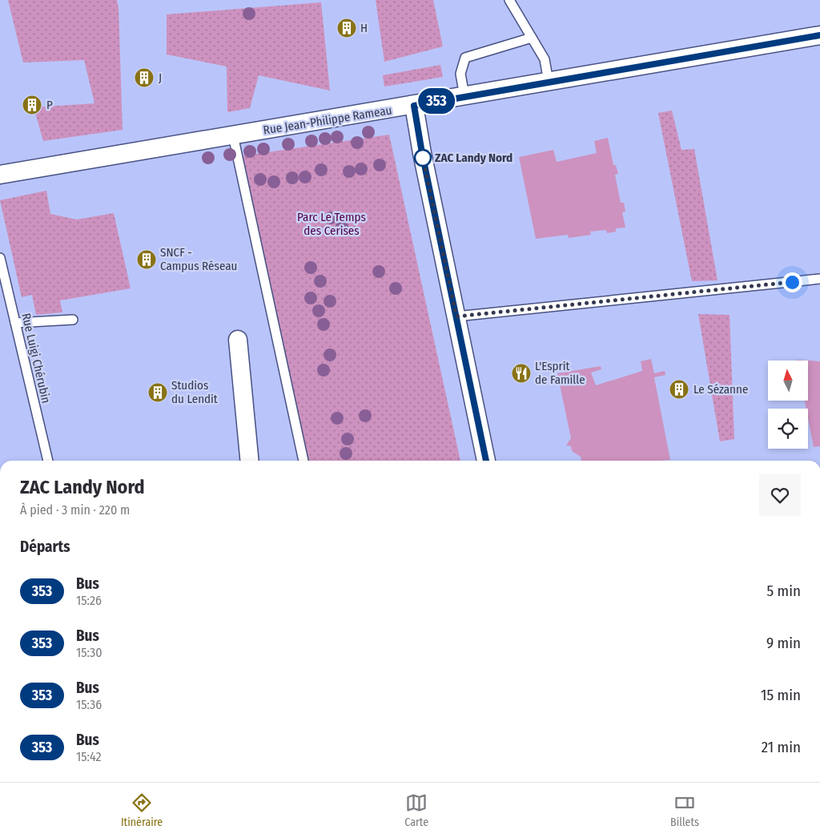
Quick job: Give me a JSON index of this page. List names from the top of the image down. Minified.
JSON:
{"streets":{"street":["Rue Jean-Philippe Rameau"],"lane":["Rue Luigi Chérubin"]},"parks":["Parc Le Temps des Cerises"],"places":{"building":["H","J","P","SNCF - Campus Réseau","Le Sézanne","Studios du Lendit"],"other":["ZAC Landy Nord"],"restaurant":["L'Esprit de Famille"]},"lines":["bus line 353"],"north":"top","page":{"on_map":"353","heading":[["ZAC Landy Nord","À pied · 3 min · 220 m"],"Départs"],"list":[{"mark":"353","name":"Bus","note":"15:26","value":"5 min"},{"mark":"353","name":"Bus","note":"15:30","value":"9 min"},{"mark":"353","name":"Bus","note":"15:36","value":"15 min"},{"mark":"353","name":"Bus","note":"15:42","value":"21 min"}],"tabs":["Itinéraire","Carte","Billets"]}}
